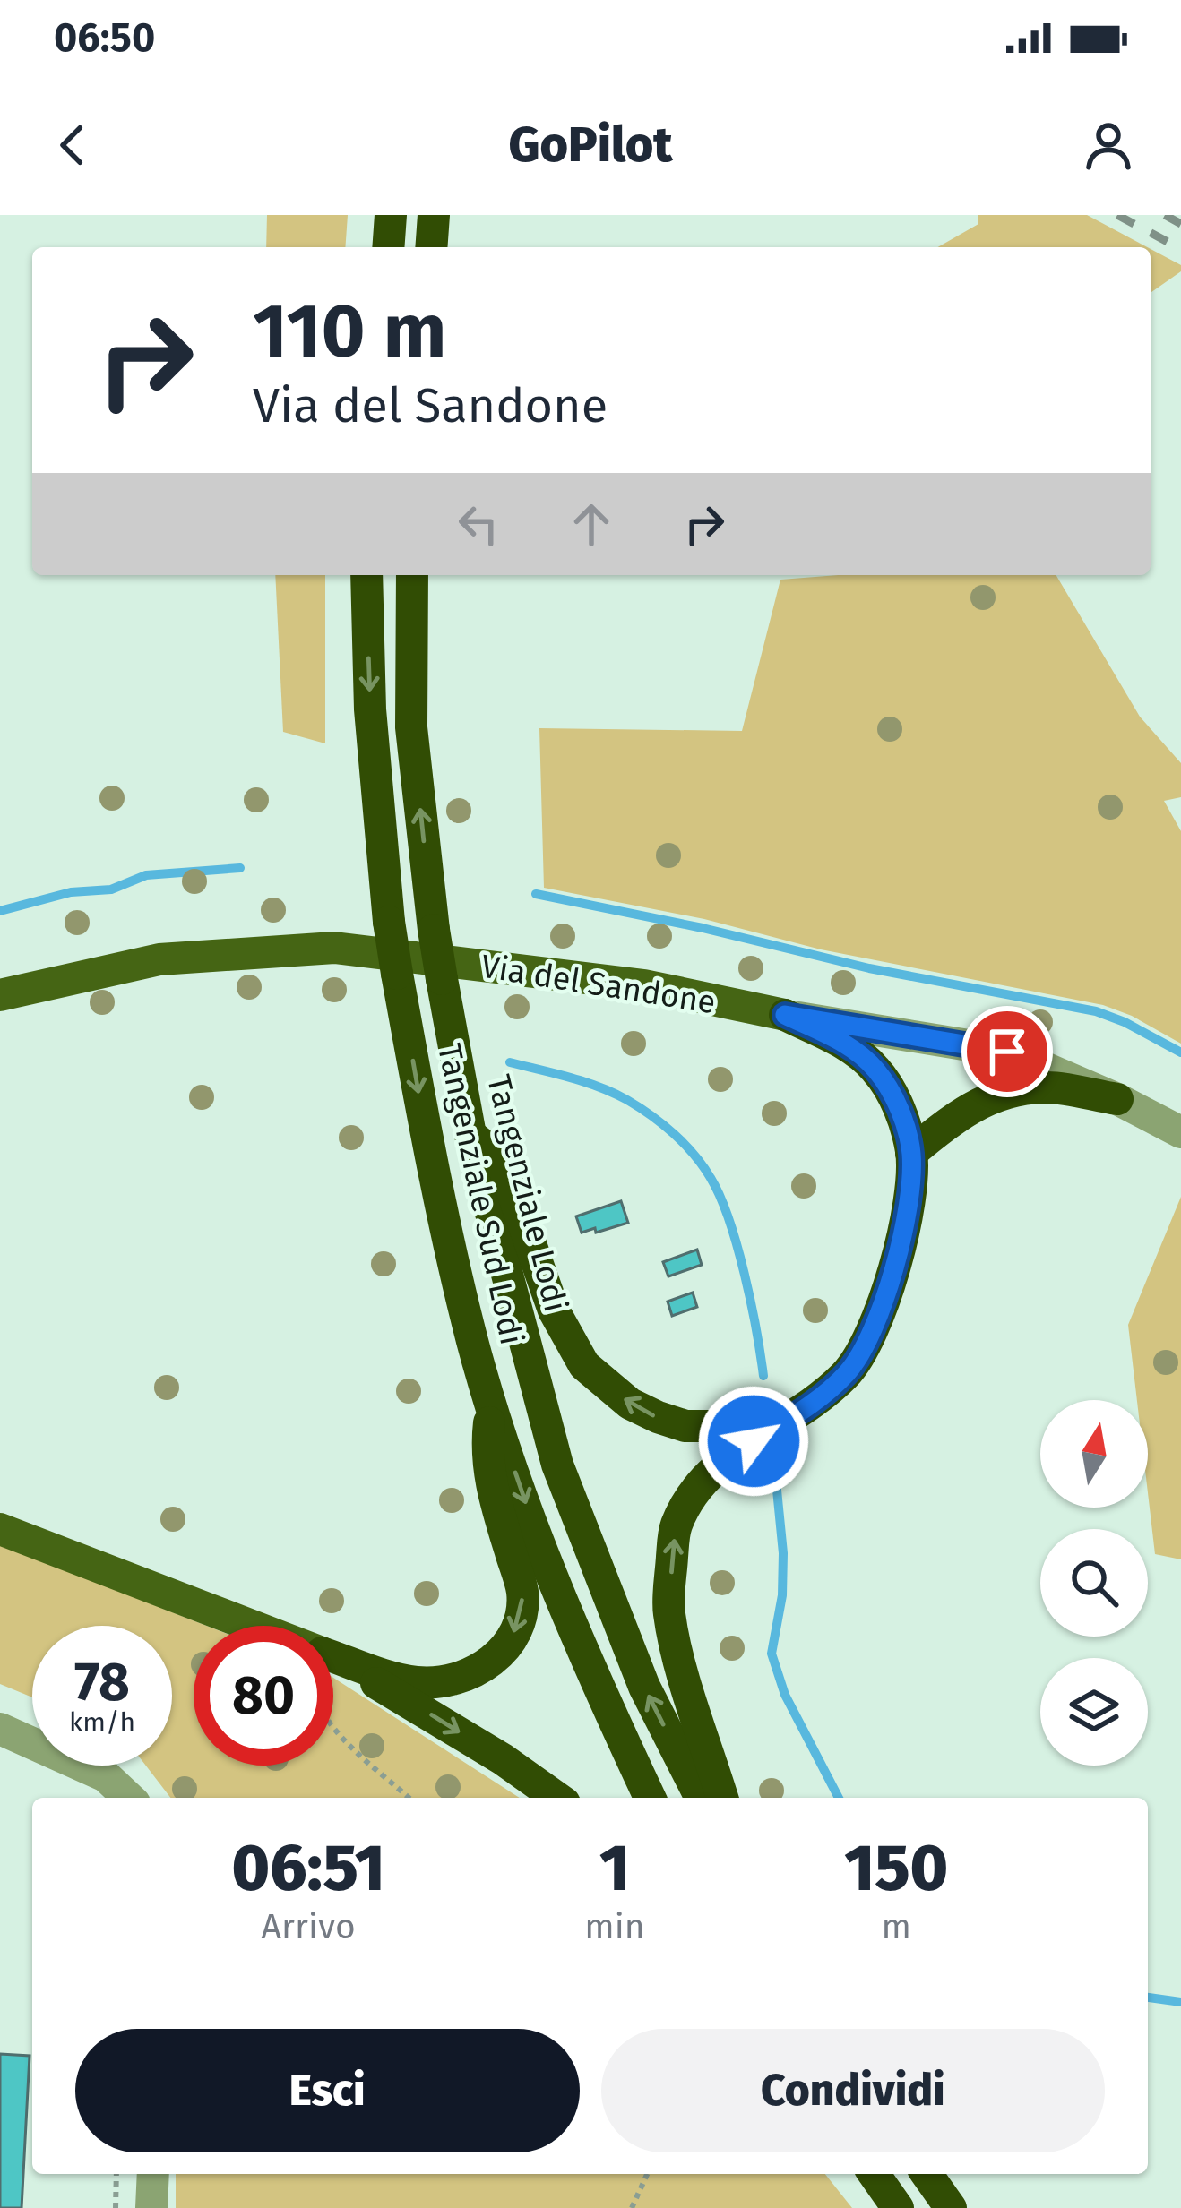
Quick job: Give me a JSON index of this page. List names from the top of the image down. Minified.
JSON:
{"streets":{"highway":["Tangenziale Lodi","Tangenziale Sud Lodi"],"main road":["Via del Sandone"]},"one_way":["Tangenziale Lodi","Tangenziale Sud Lodi"],"north":"top","page":{"status":"06:50","header":"GoPilot","turn":["110 m","Via del Sandone"],"speed":"78 km/h","limit":"80","eta":["06:51","Arrivo","1","min","150","m"],"buttons":["Esci","Condividi"]}}
